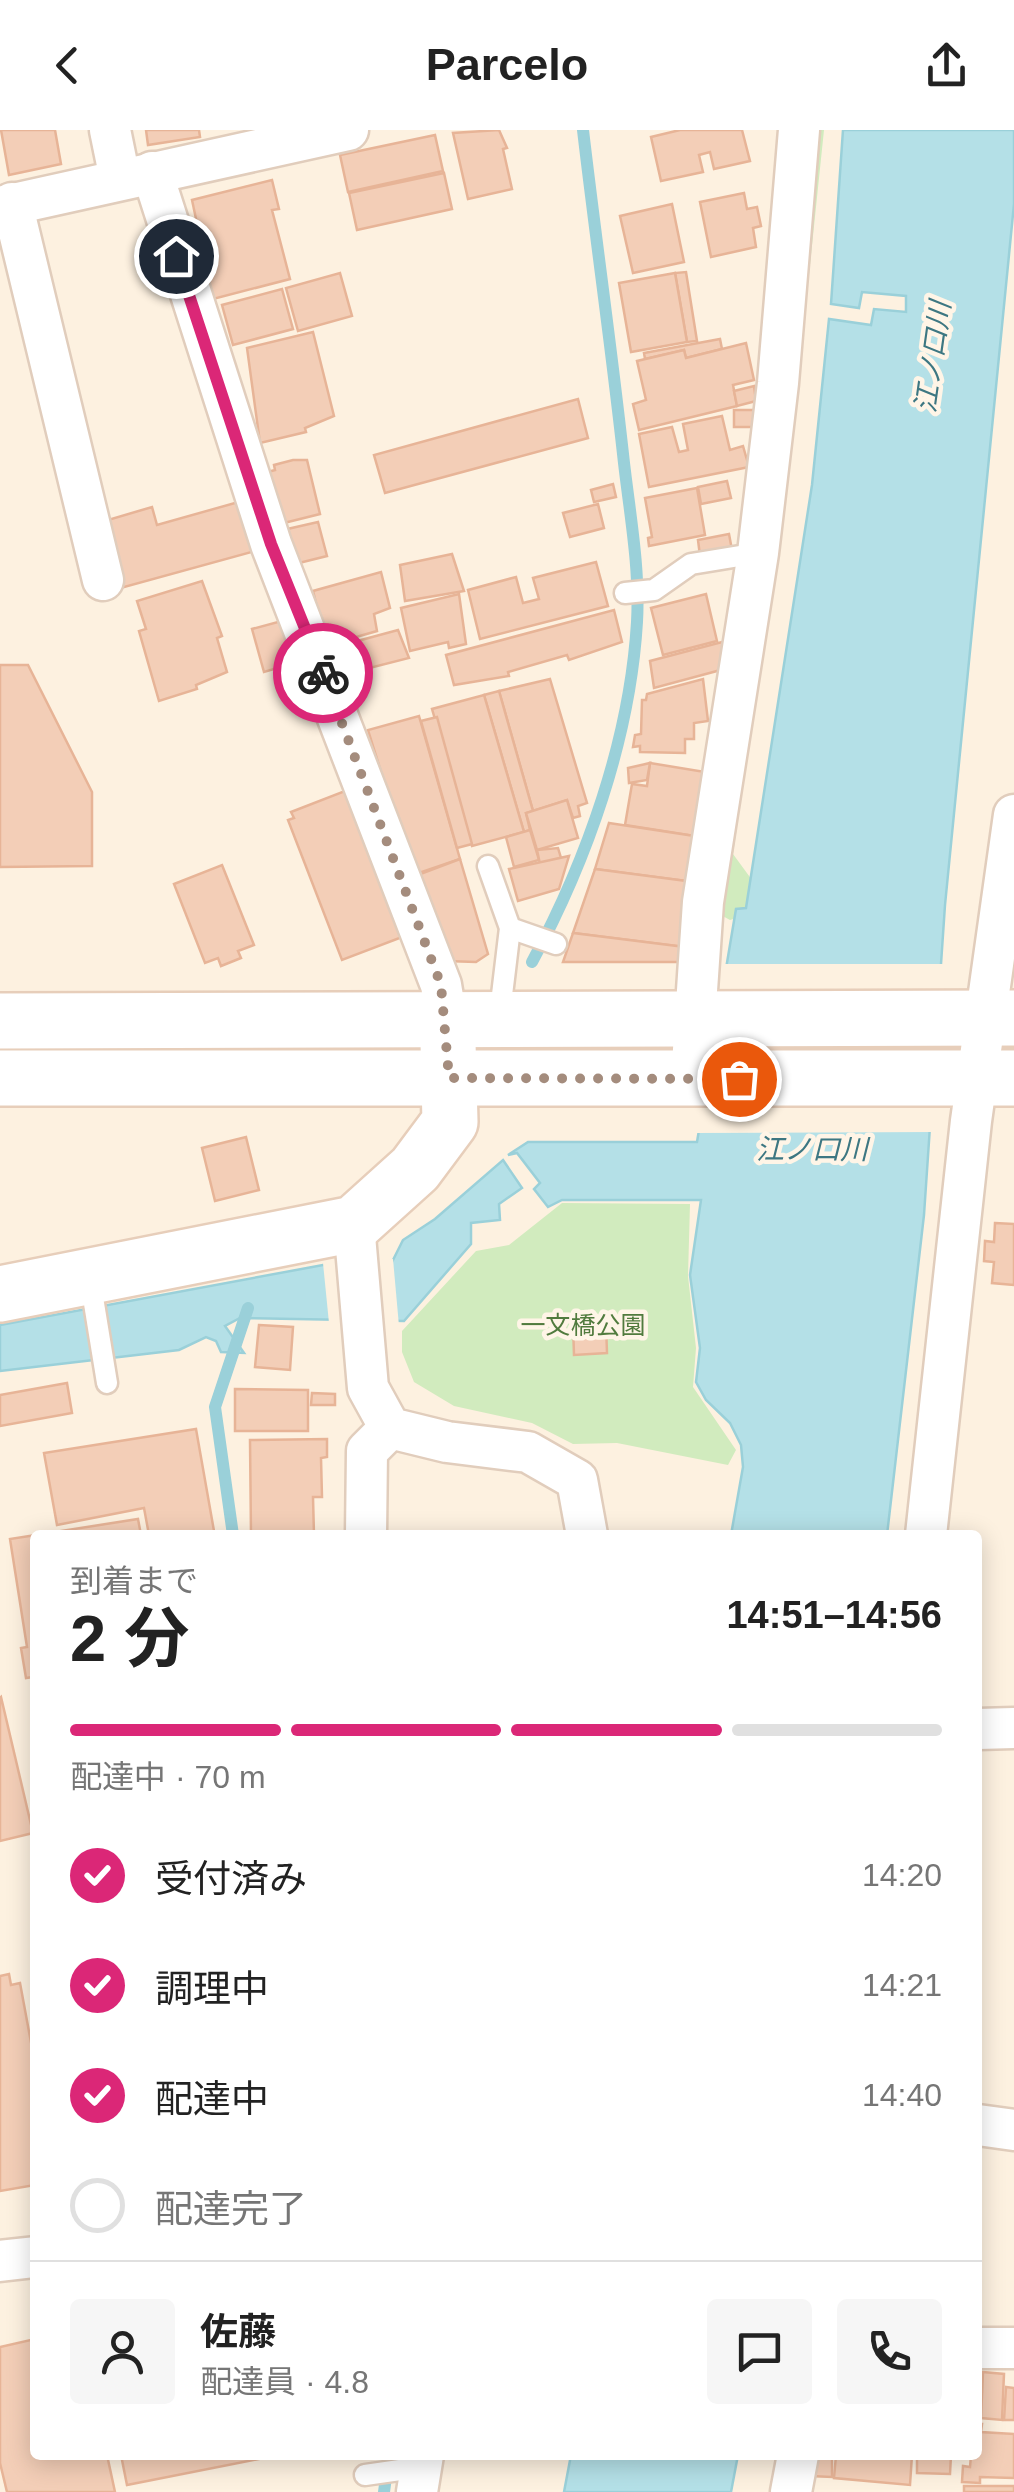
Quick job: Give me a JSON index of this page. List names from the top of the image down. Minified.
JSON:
{"water":["江ノ口川"],"parks":["一文橋公園"],"page":{"header":"Parcelo","heading":["2 分","到着まで","14:51–14:56"],"panel":["佐藤","配達員 · 4.8"],"bar":"配達中 · 70 m","list":[["受付済み","14:20"],["調理中","14:21"],["配達中","14:40"],"配達完了"]}}
